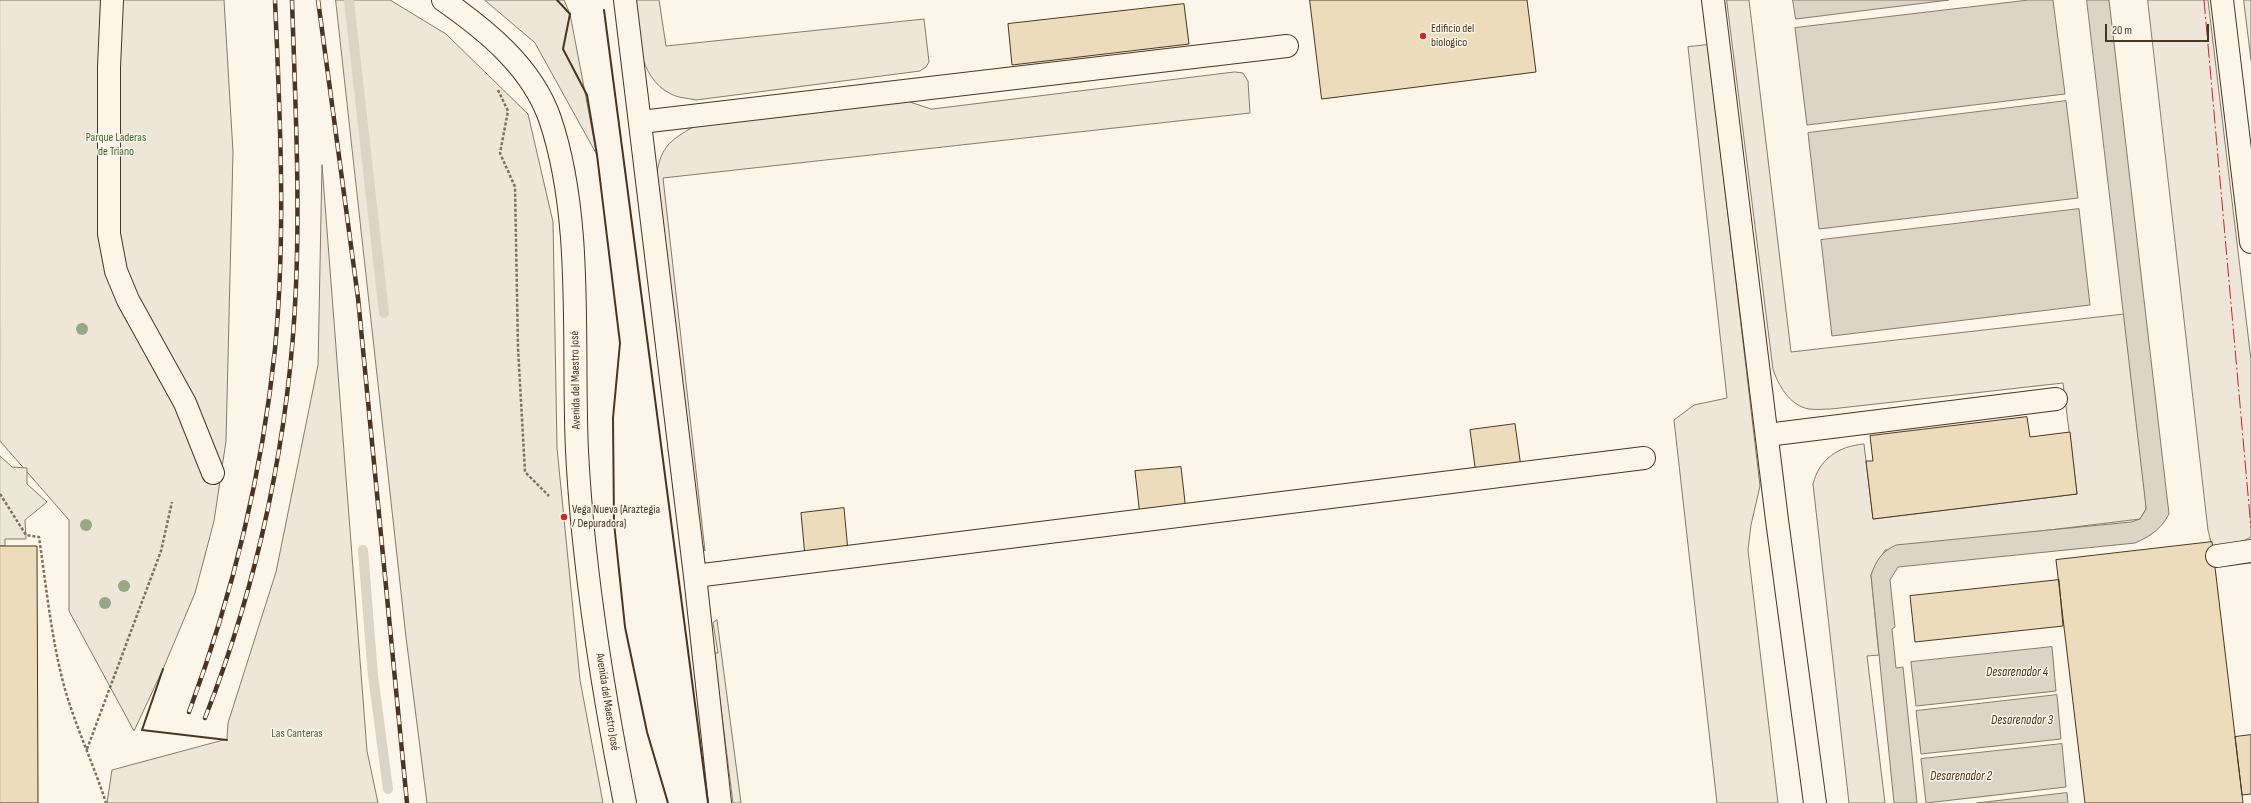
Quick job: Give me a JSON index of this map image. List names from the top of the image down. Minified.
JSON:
{"streets":{"main road":["Avenida del Maestro José"]},"water":["Desarenador 4","Desarenador 3","Desarenador 2"],"parks":["Parque Laderas de Triano","Las Canteras"],"places":["Edificio del biologico","Vega Nueva (Araztegia / Depuradora)"],"scale_bar":"20 m"}
